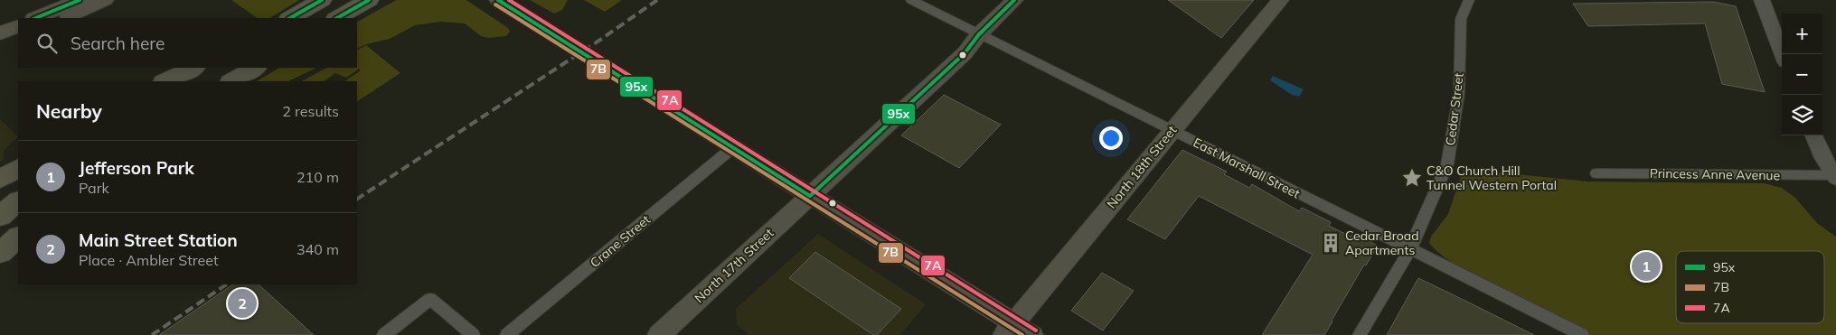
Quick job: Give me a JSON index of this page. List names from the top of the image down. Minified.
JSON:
{"streets":{"main road":["North 18th Street","North 17th Street"],"street":["Cedar Street","East Marshall Street","Princess Anne Avenue","Crane Street"]},"crossings":[["Cedar Street","East Marshall Street"],["North 18th Street","East Marshall Street"],["East Marshall Street","North 17th Street"]],"places":{"place":["C&O Church Hill Tunnel Western Portal"],"building":["Cedar Broad Apartments"]},"lines":["transit line 95x","transit line 7A","transit line 7B"],"legend":["95x","7B","7A"],"page":{"map_buttons":["+","−"],"search":"Search here","heading":["Nearby","2 results"],"list":[{"mark":"1","name":"Jefferson Park","note":"Park","value":"210 m"},{"mark":"2","name":"Main Street Station","note":"Place · Ambler Street","value":"340 m"}],"pins":["1","2"]}}
